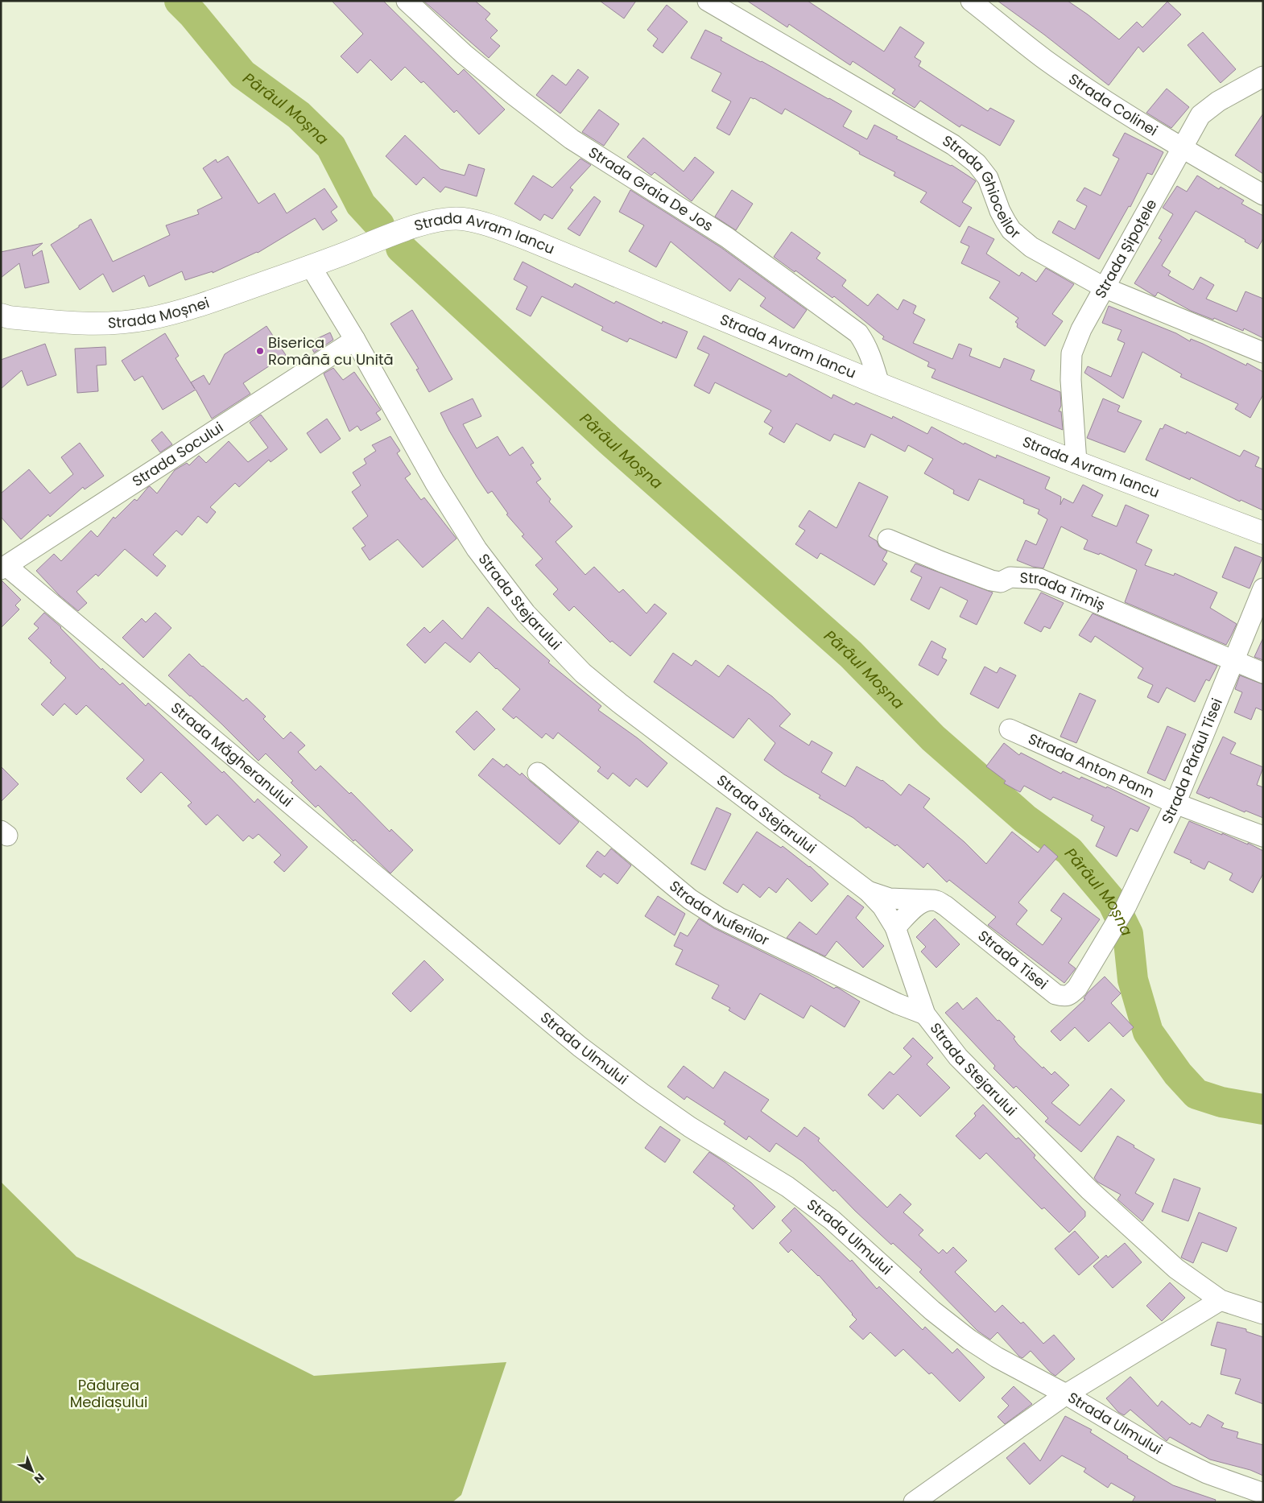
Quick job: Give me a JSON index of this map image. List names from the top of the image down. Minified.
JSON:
{"streets":{"main road":["Strada Avram Iancu","Strada Moșnei"],"street":["Strada Colinei","Strada Ghioceilor","Strada Graia De Jos","Strada Șipoțele","Strada Socului","Strada Timiș","Strada Stejarului","Strada Măgheranului","Strada Pârâul Tisei","Strada Anton Pann","Strada Nuferilor","Strada Tisei","Strada Ulmului"]},"crossings":[["Strada Colinei","Strada Șipoțele"],["Strada Ghioceilor","Strada Șipoțele"],["Strada Graia De Jos","Strada Avram Iancu"],["Strada Avram Iancu","Strada Șipoțele"],["Strada Avram Iancu","Strada Moșnei"],["Strada Avram Iancu","Strada Stejarului"],["Strada Moșnei","Strada Stejarului"],["Strada Socului","Strada Stejarului"],["Strada Socului","Strada Măgheranului"],["Strada Timiș","Strada Pârâul Tisei"],["Strada Stejarului","Strada Nuferilor"],["Strada Măgheranului","Strada Ulmului"],["Strada Pârâul Tisei","Strada Anton Pann"],["Strada Pârâul Tisei","Strada Tisei"]],"water":["Pârâul Moșna"],"parks":["Pădurea Mediașului"],"places":["Biserica Română cu Unită"],"north":"bottom right"}
